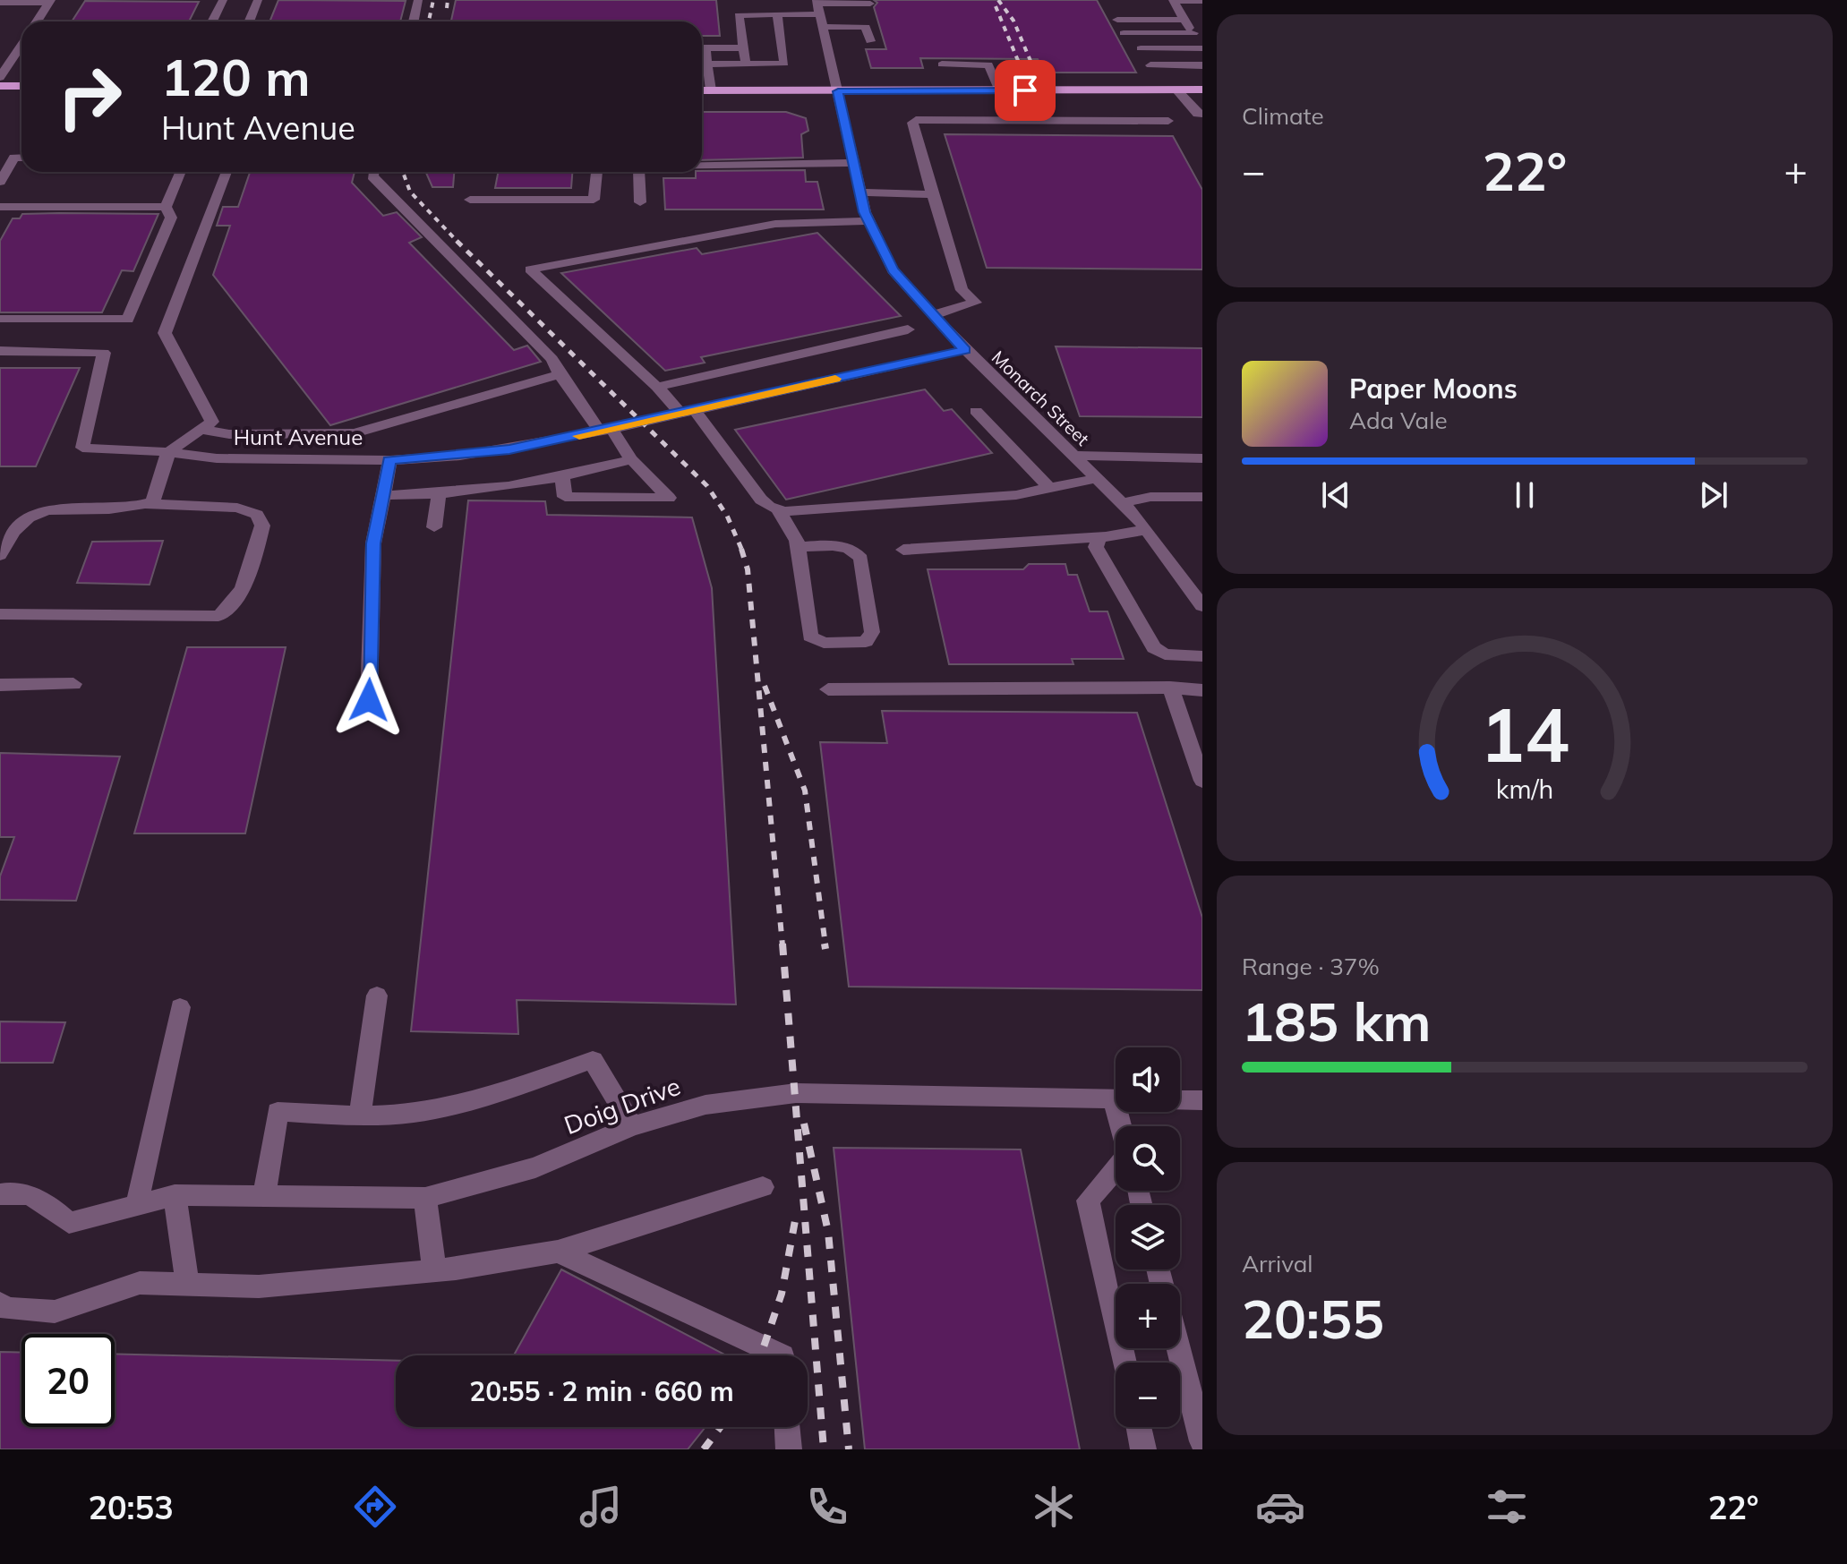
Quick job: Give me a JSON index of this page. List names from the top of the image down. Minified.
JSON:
{"streets":{"street":["Monarch Street","Hunt Avenue","Doig Drive"]},"crossings":[["Monarch Street","Hunt Avenue"]],"page":{"tile":["Climate",["Range · 37%","185 km"],["Arrival","20:55"]],"turn":["120 m","Hunt Avenue"],"heat":["−","22°","+"],"song":["Paper Moons","Ada Vale"],"map_buttons":["+","−"],"limit":"20","trip":"20:55 · 2 min · 660 m","tabs":["20:53","22°"],"gauge":["14","km/h"]}}
